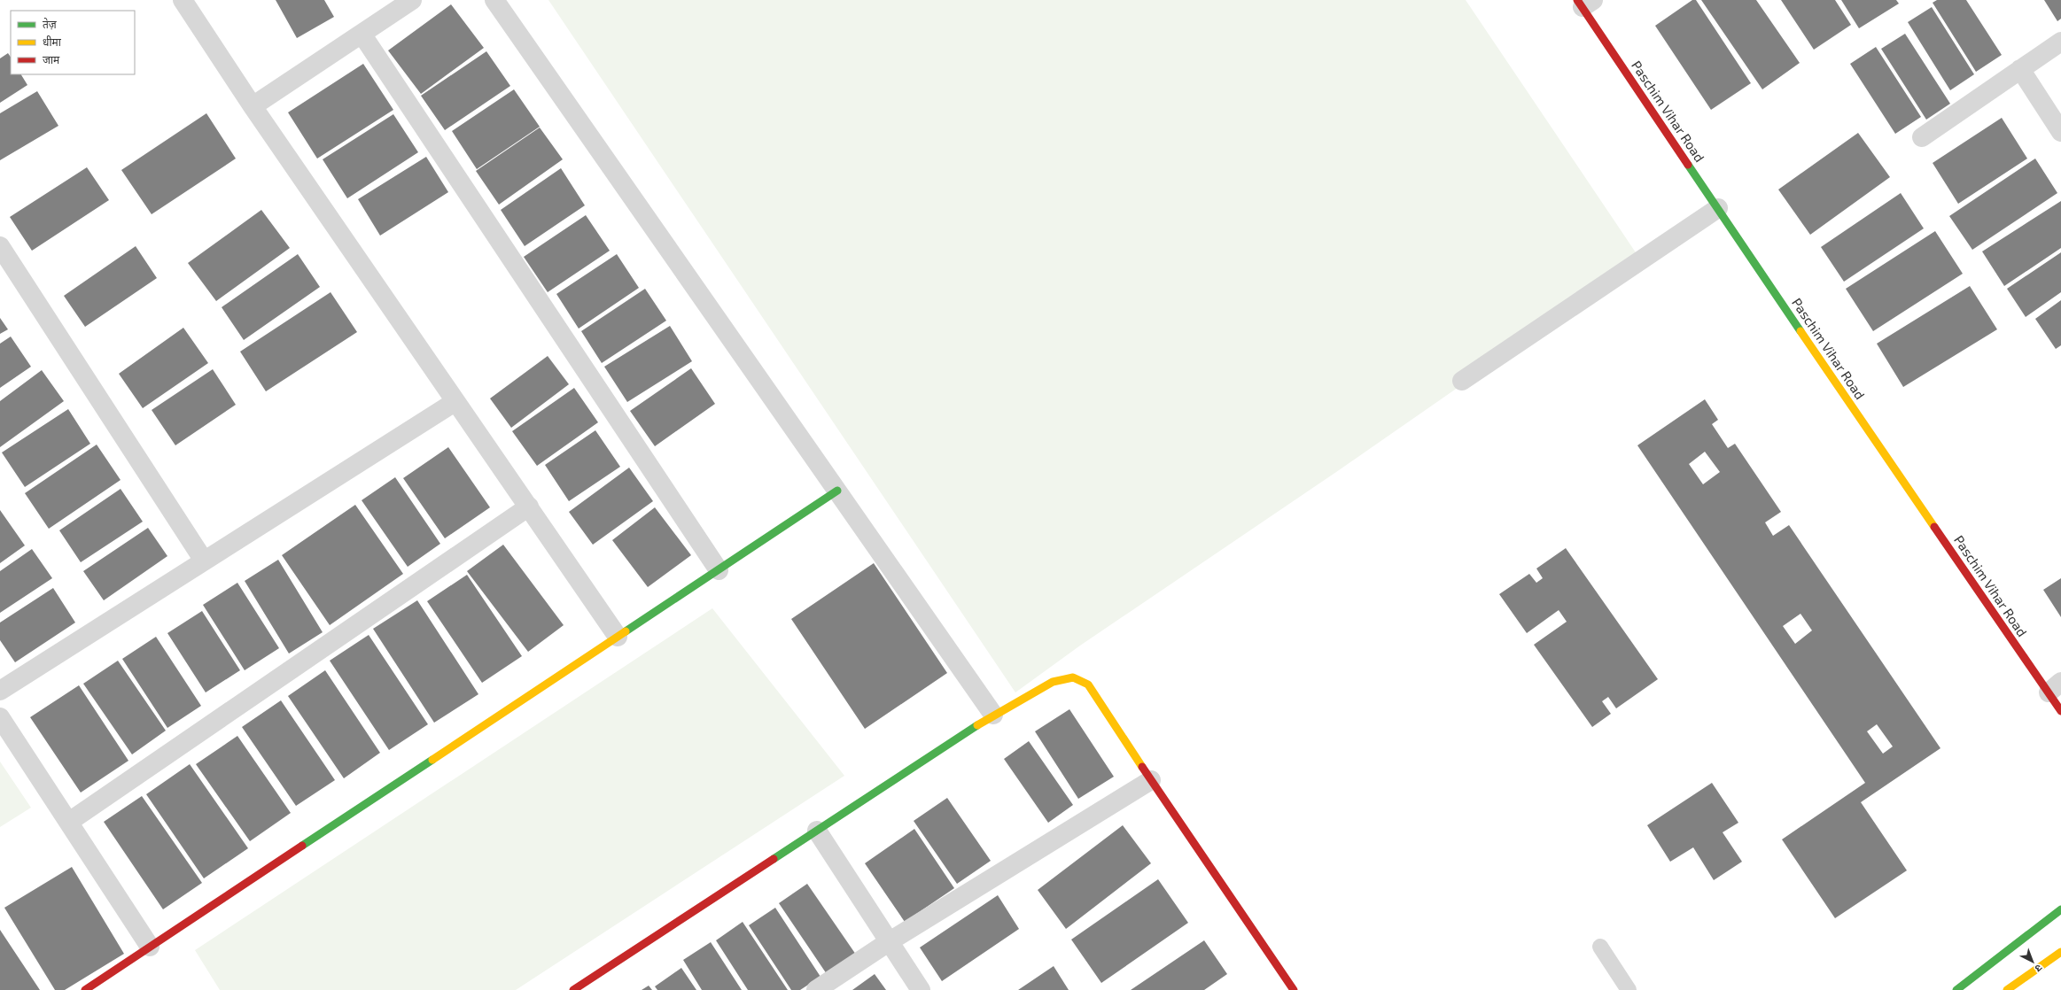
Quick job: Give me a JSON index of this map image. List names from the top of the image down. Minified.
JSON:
{"streets":{"street":["Paschim Vihar Road"]},"legend":["तेज़","धीमा","जाम"],"north":"bottom right"}
